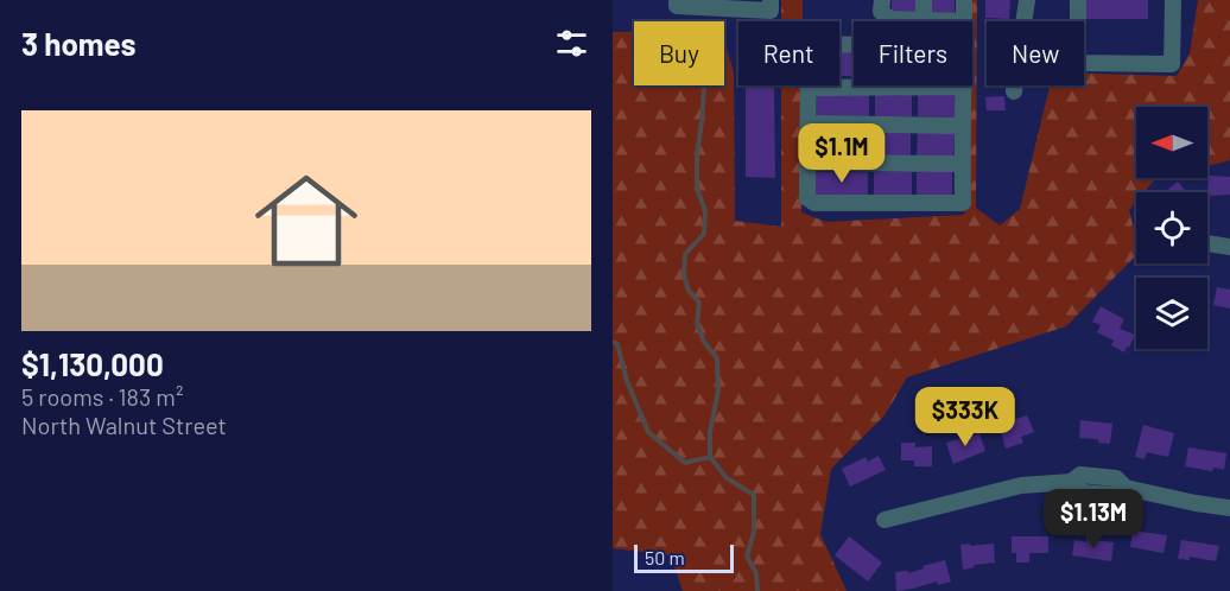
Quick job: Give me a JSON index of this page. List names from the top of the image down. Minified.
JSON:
{"scale_bar":"50 m","north":"left","page":{"heading":"3 homes","chip":["Buy","Rent","Filters","New"],"list":[{"name":"$1,130,000","note":"5 rooms · 183 m² · North Walnut Street"}],"price":["$1.1M","$333K","$1.13M"],"scale":"50 m"}}
